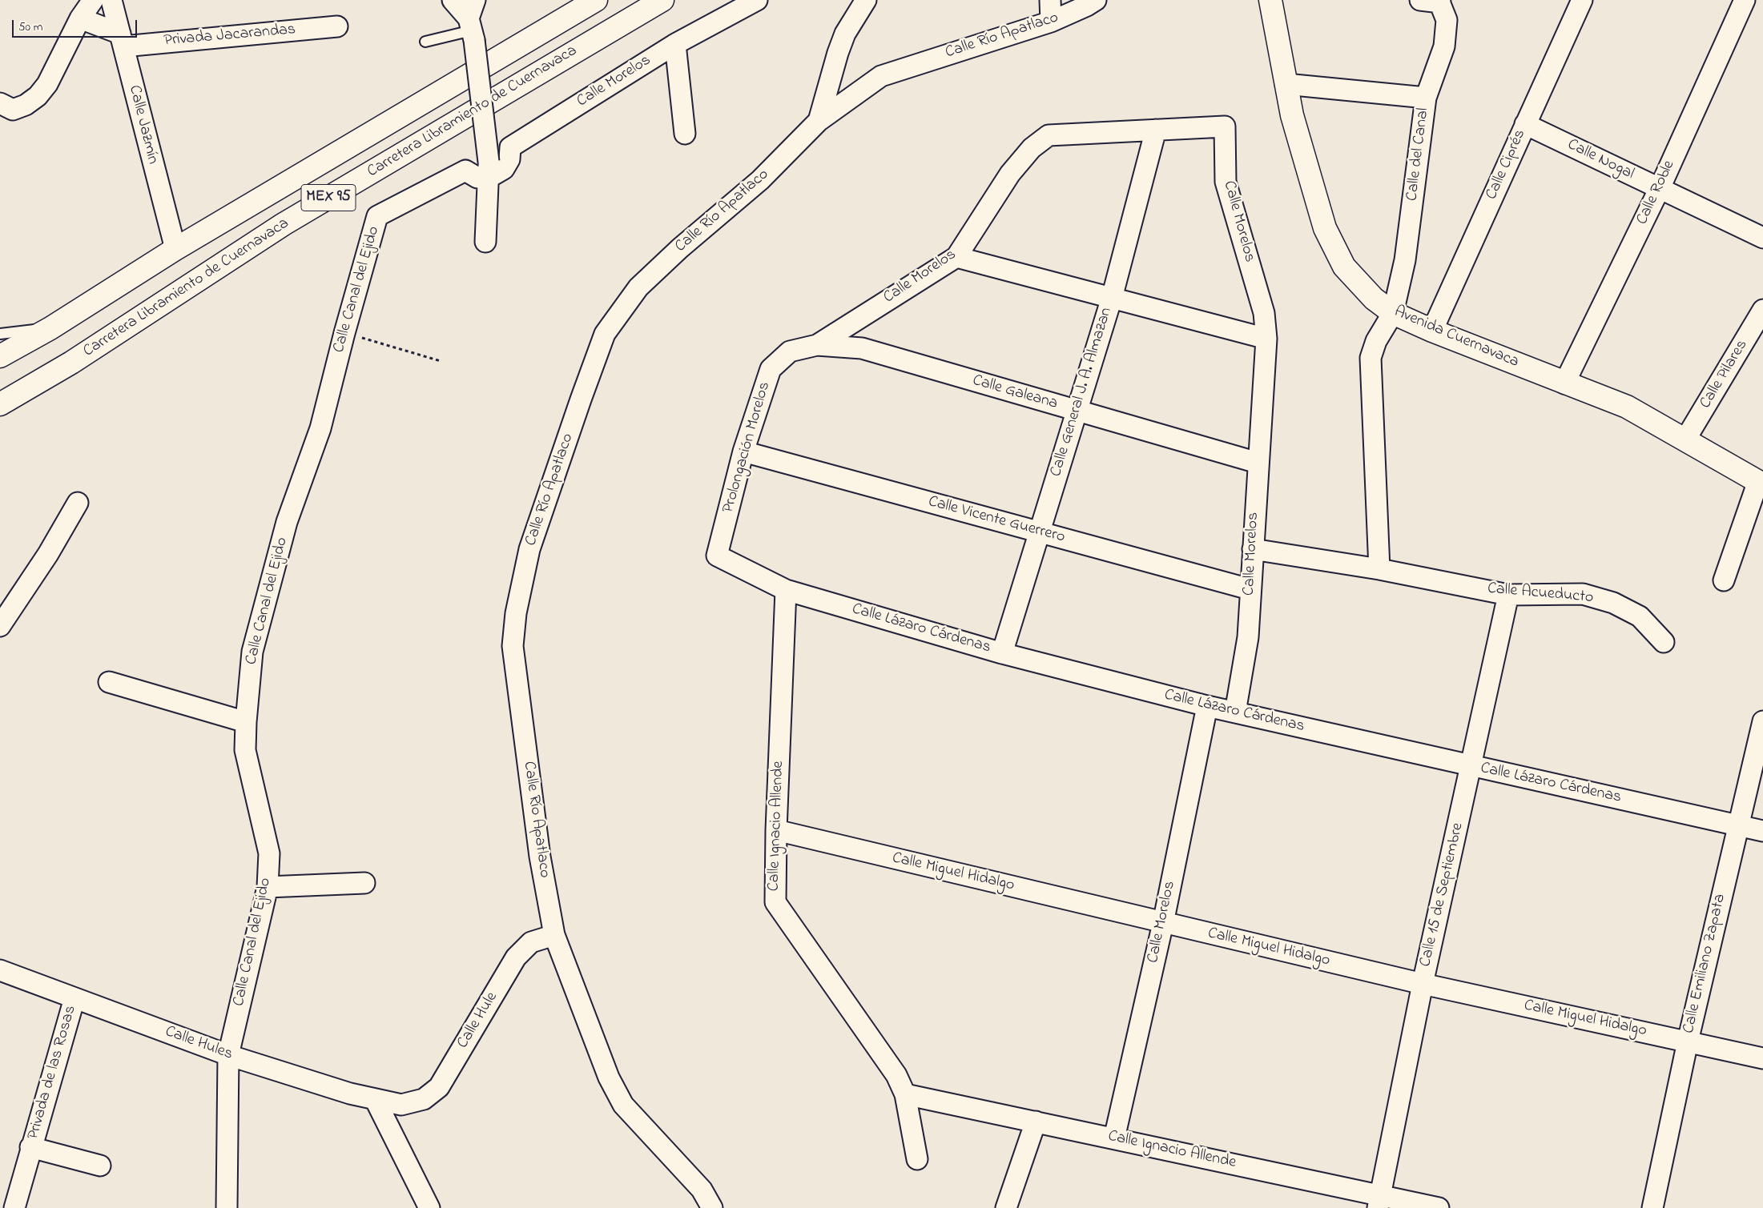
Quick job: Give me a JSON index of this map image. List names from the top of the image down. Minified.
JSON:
{"streets":{"main road":["Carretera Libramiento de Cuernavaca","MEX 95","Avenida Cuernavaca"],"street":["Privada Jacarandas","Calle Río Apatlaco","Calle Morelos","Calle Jazmín","Calle del Canal","Calle Nogal","Calle Ciprés","Calle Roble","Calle Canal del Ejido","Calle Pilares","Calle General J. A. Almazan","Calle Galeana","Prolongación Morelos","Calle Vicente Guerrero","Calle Acueducto","Calle Lázaro Cárdenas","Calle Ignacio Allende","Calle Miguel Hidalgo","Calle 15 de Septiembre","Calle Emiliano Zapata","Calle Hule","Calle Hules","Privada de las Rosas"]},"crossings":[["Privada Jacarandas","Calle Jazmín"],["Calle Río Apatlaco","Calle Hule"],["Calle Morelos","Calle Canal del Ejido"],["Calle Morelos","Calle General J. A. Almazan"],["Calle Morelos","Calle Galeana"],["Calle Morelos","Prolongación Morelos"],["Calle Morelos","Calle Vicente Guerrero"],["Calle Morelos","Calle Acueducto"],["Calle Morelos","Calle Lázaro Cárdenas"],["Calle Morelos","Calle Ignacio Allende"],["Calle Morelos","Calle Miguel Hidalgo"],["Carretera Libramiento de Cuernavaca","Calle Jazmín"],["Calle del Canal","Avenida Cuernavaca"],["Calle Nogal","Calle Ciprés"],["Calle Nogal","Calle Roble"],["Calle Ciprés","Avenida Cuernavaca"],["Calle Roble","Avenida Cuernavaca"],["Calle Canal del Ejido","Calle Hules"],["Avenida Cuernavaca","Calle Pilares"],["Calle General J. A. Almazan","Calle Galeana"],["Calle General J. A. Almazan","Calle Vicente Guerrero"],["Calle General J. A. Almazan","Calle Lázaro Cárdenas"],["Calle Galeana","Prolongación Morelos"],["Prolongación Morelos","Calle Vicente Guerrero"],["Prolongación Morelos","Calle Lázaro Cárdenas"],["Calle Acueducto","Calle 15 de Septiembre"],["Calle Lázaro Cárdenas","Calle Ignacio Allende"],["Calle Lázaro Cárdenas","Calle 15 de Septiembre"],["Calle Lázaro Cárdenas","Calle Emiliano Zapata"],["Calle Ignacio Allende","Calle Miguel Hidalgo"],["Calle Ignacio Allende","Calle 15 de Septiembre"],["Calle Miguel Hidalgo","Calle 15 de Septiembre"],["Calle Miguel Hidalgo","Calle Emiliano Zapata"],["Calle Hule","Calle Hules"],["Calle Hules","Privada de las Rosas"]],"scale_bar":"50 m"}
